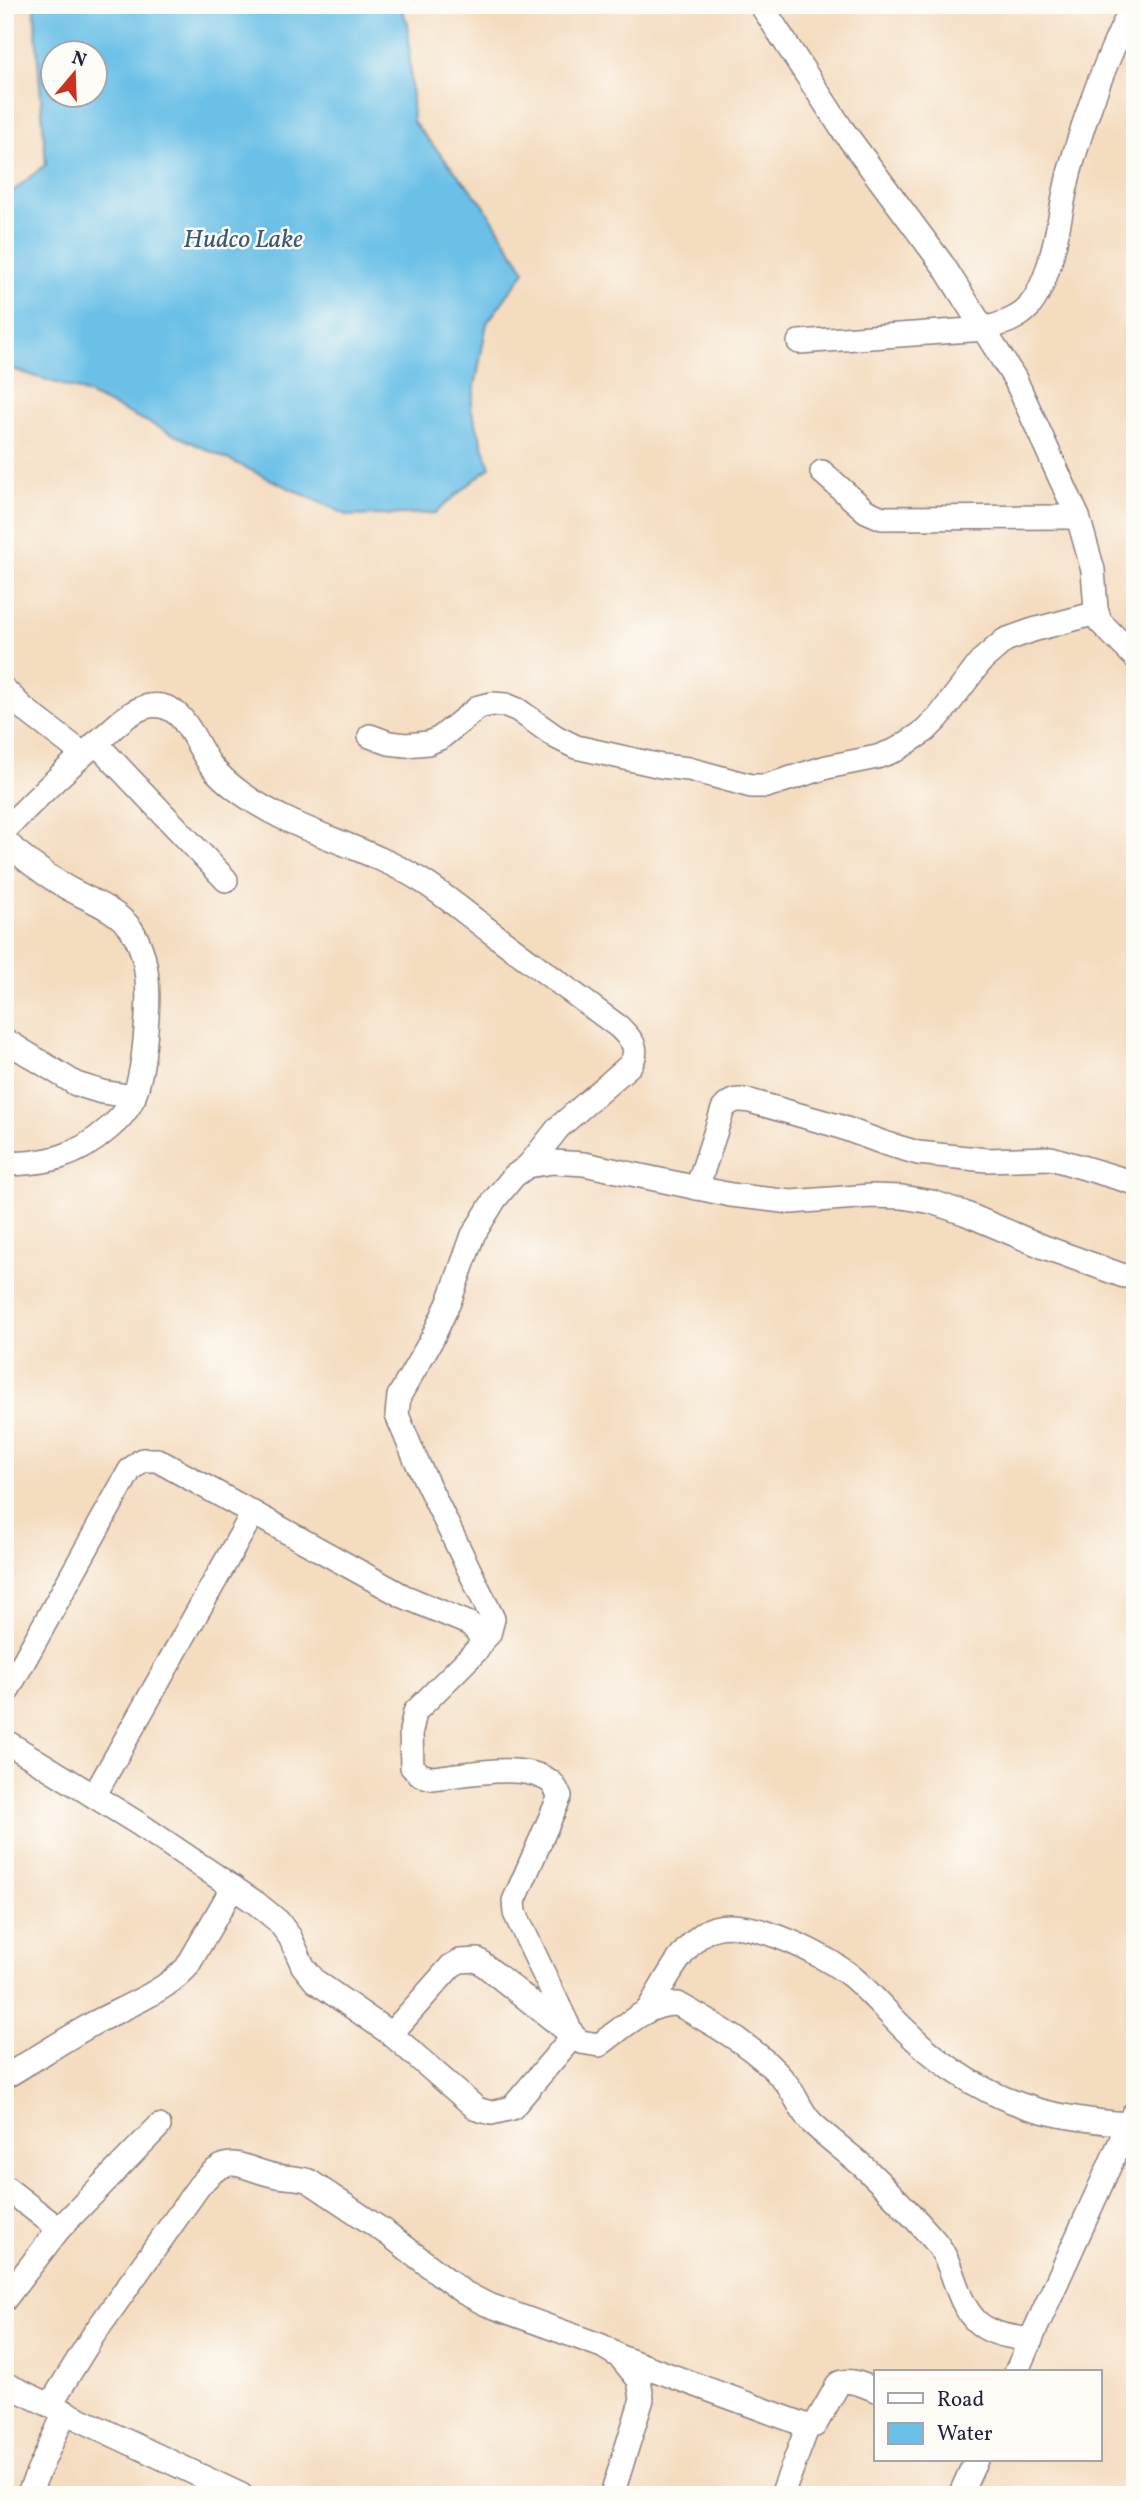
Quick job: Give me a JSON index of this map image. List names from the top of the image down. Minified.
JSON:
{"water":["Hudco Lake"],"legend":["Road","Water"],"north":"top"}
